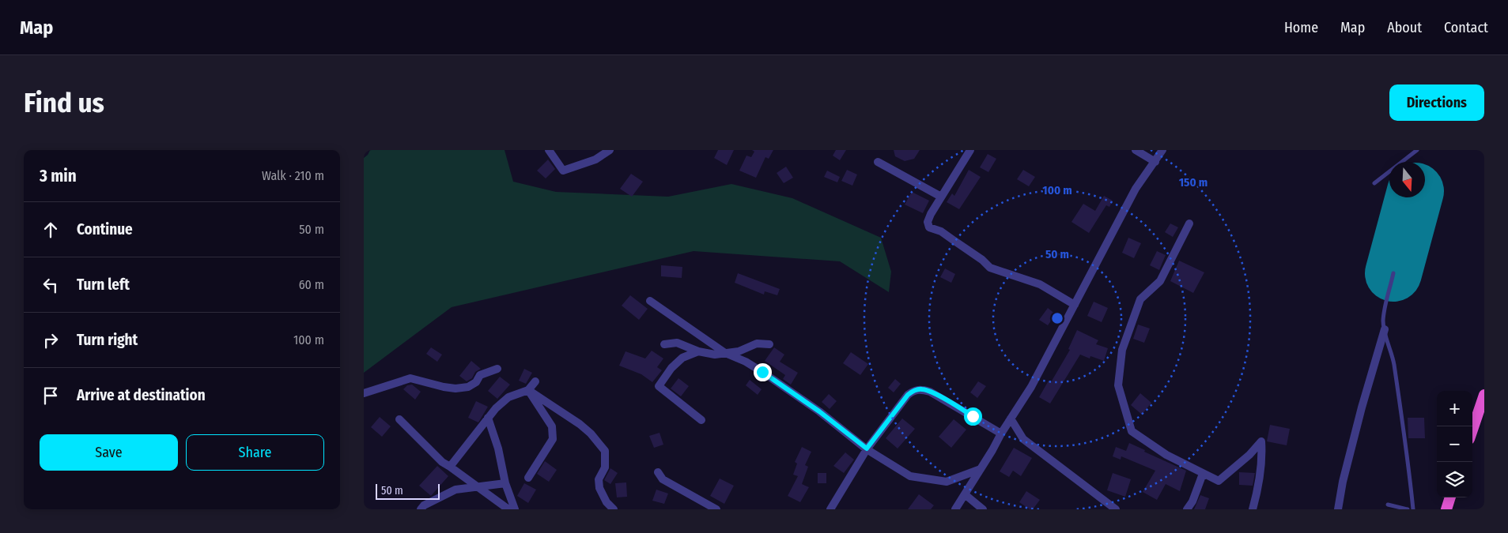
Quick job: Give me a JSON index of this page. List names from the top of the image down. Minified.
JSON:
{"scale_bar":"50 m","north":"bottom","page":{"header":"Map","nav":["Home","Map","About","Contact"],"buttons":["Directions",["Save","Share"]],"title":"Find us","heading":["3 min","Walk · 210 m"],"list":[["Continue","50 m"],["Turn left","60 m"],["Turn right","100 m"],"Arrive at destination"],"map_buttons":["+","−"],"scale":"50 m"},"rings":["150 m","100 m","50 m"]}
